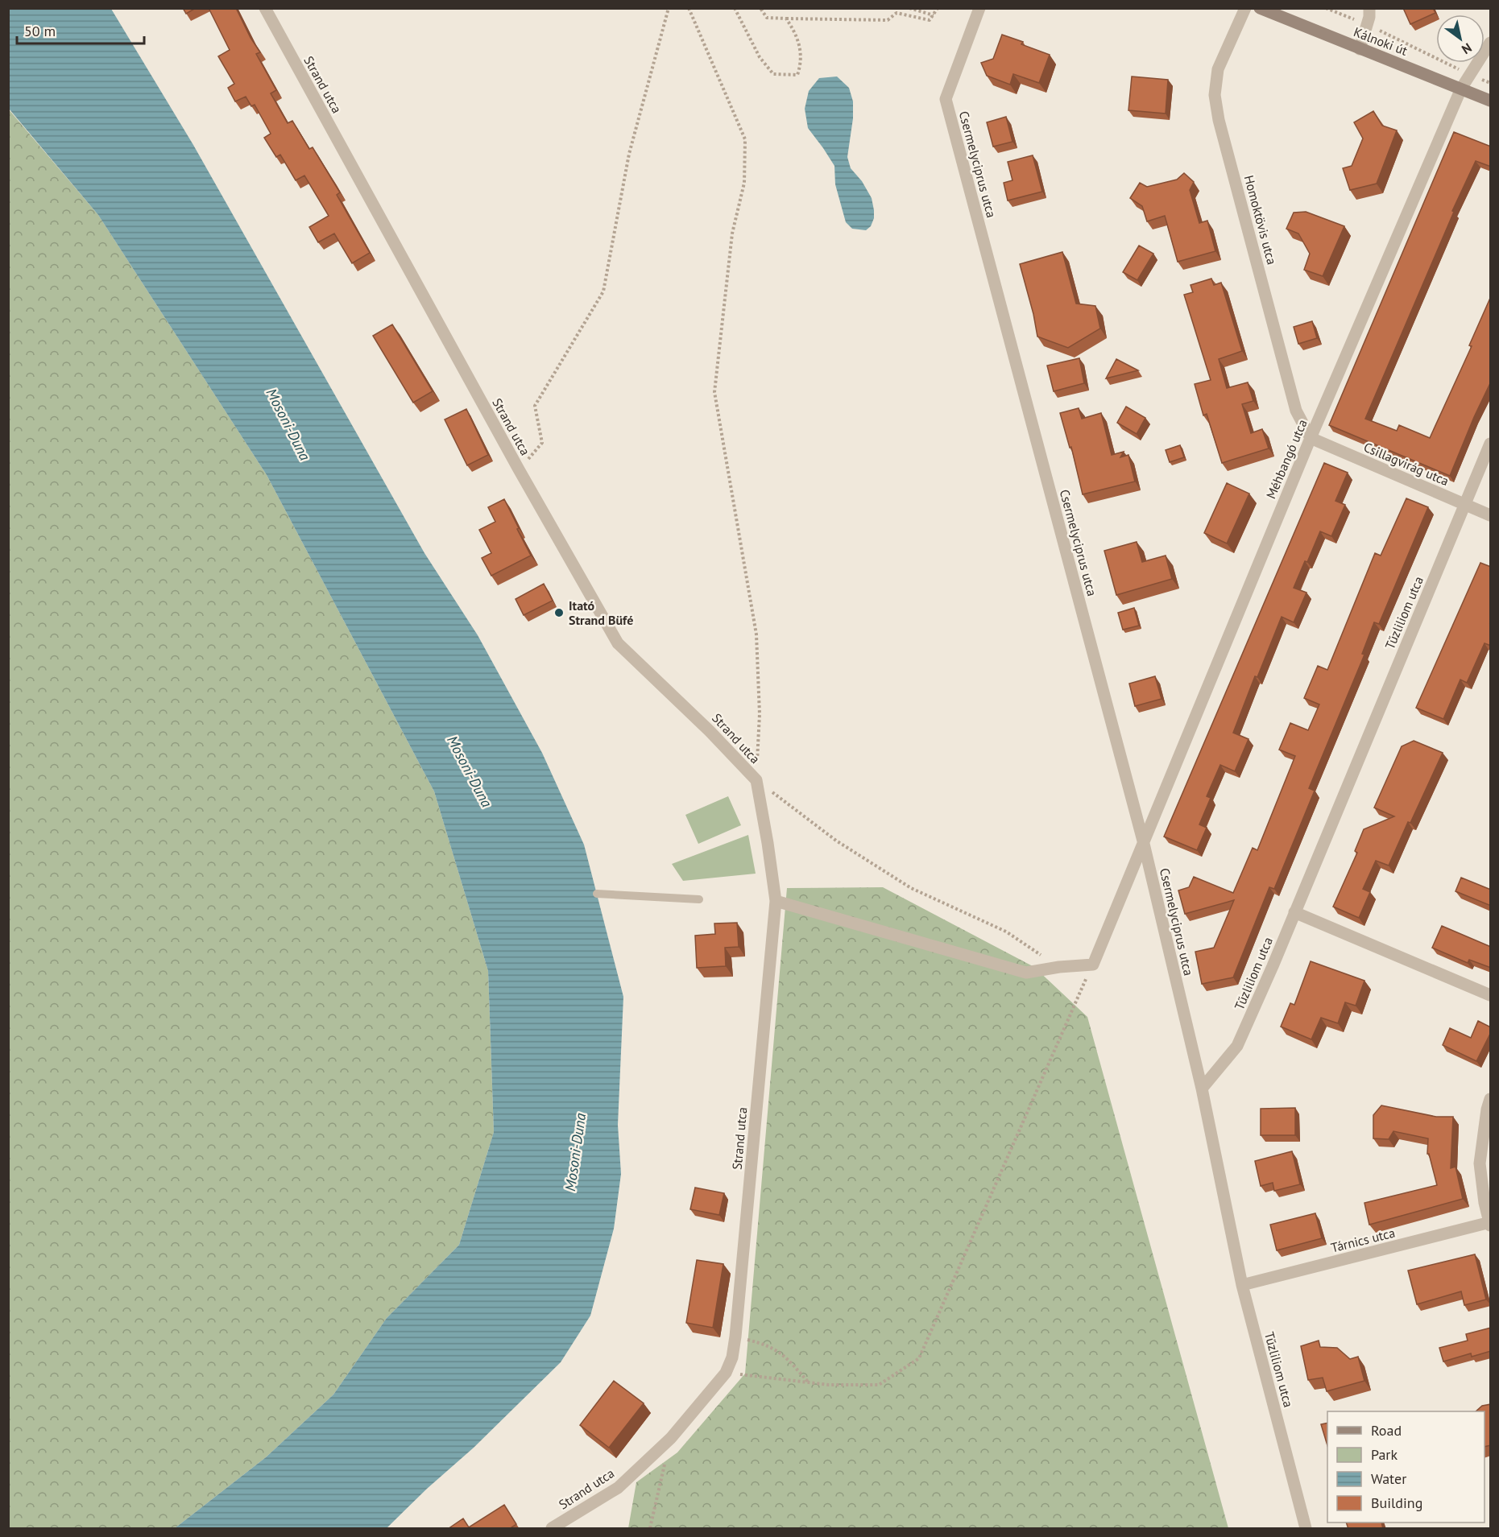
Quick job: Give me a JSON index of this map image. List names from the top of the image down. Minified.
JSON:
{"streets":{"street":["Kálnoki út","Strand utca","Csermelyciprus utca","Homoktövis utca","Méhbangó utca","Csillagvirág utca","Tűzliliom utca","Tárnics utca"]},"crossings":[["Kálnoki út","Méhbangó utca"],["Csermelyciprus utca","Méhbangó utca"],["Csermelyciprus utca","Tűzliliom utca"],["Homoktövis utca","Méhbangó utca"],["Homoktövis utca","Csillagvirág utca"],["Méhbangó utca","Csillagvirág utca"],["Csillagvirág utca","Tűzliliom utca"],["Tűzliliom utca","Tárnics utca"]],"water":["Mosoni-Duna"],"places":["Itató Strand Büfé"],"legend":["Road","Park","Water","Building"],"scale_bar":"50 m","north":"bottom right"}
